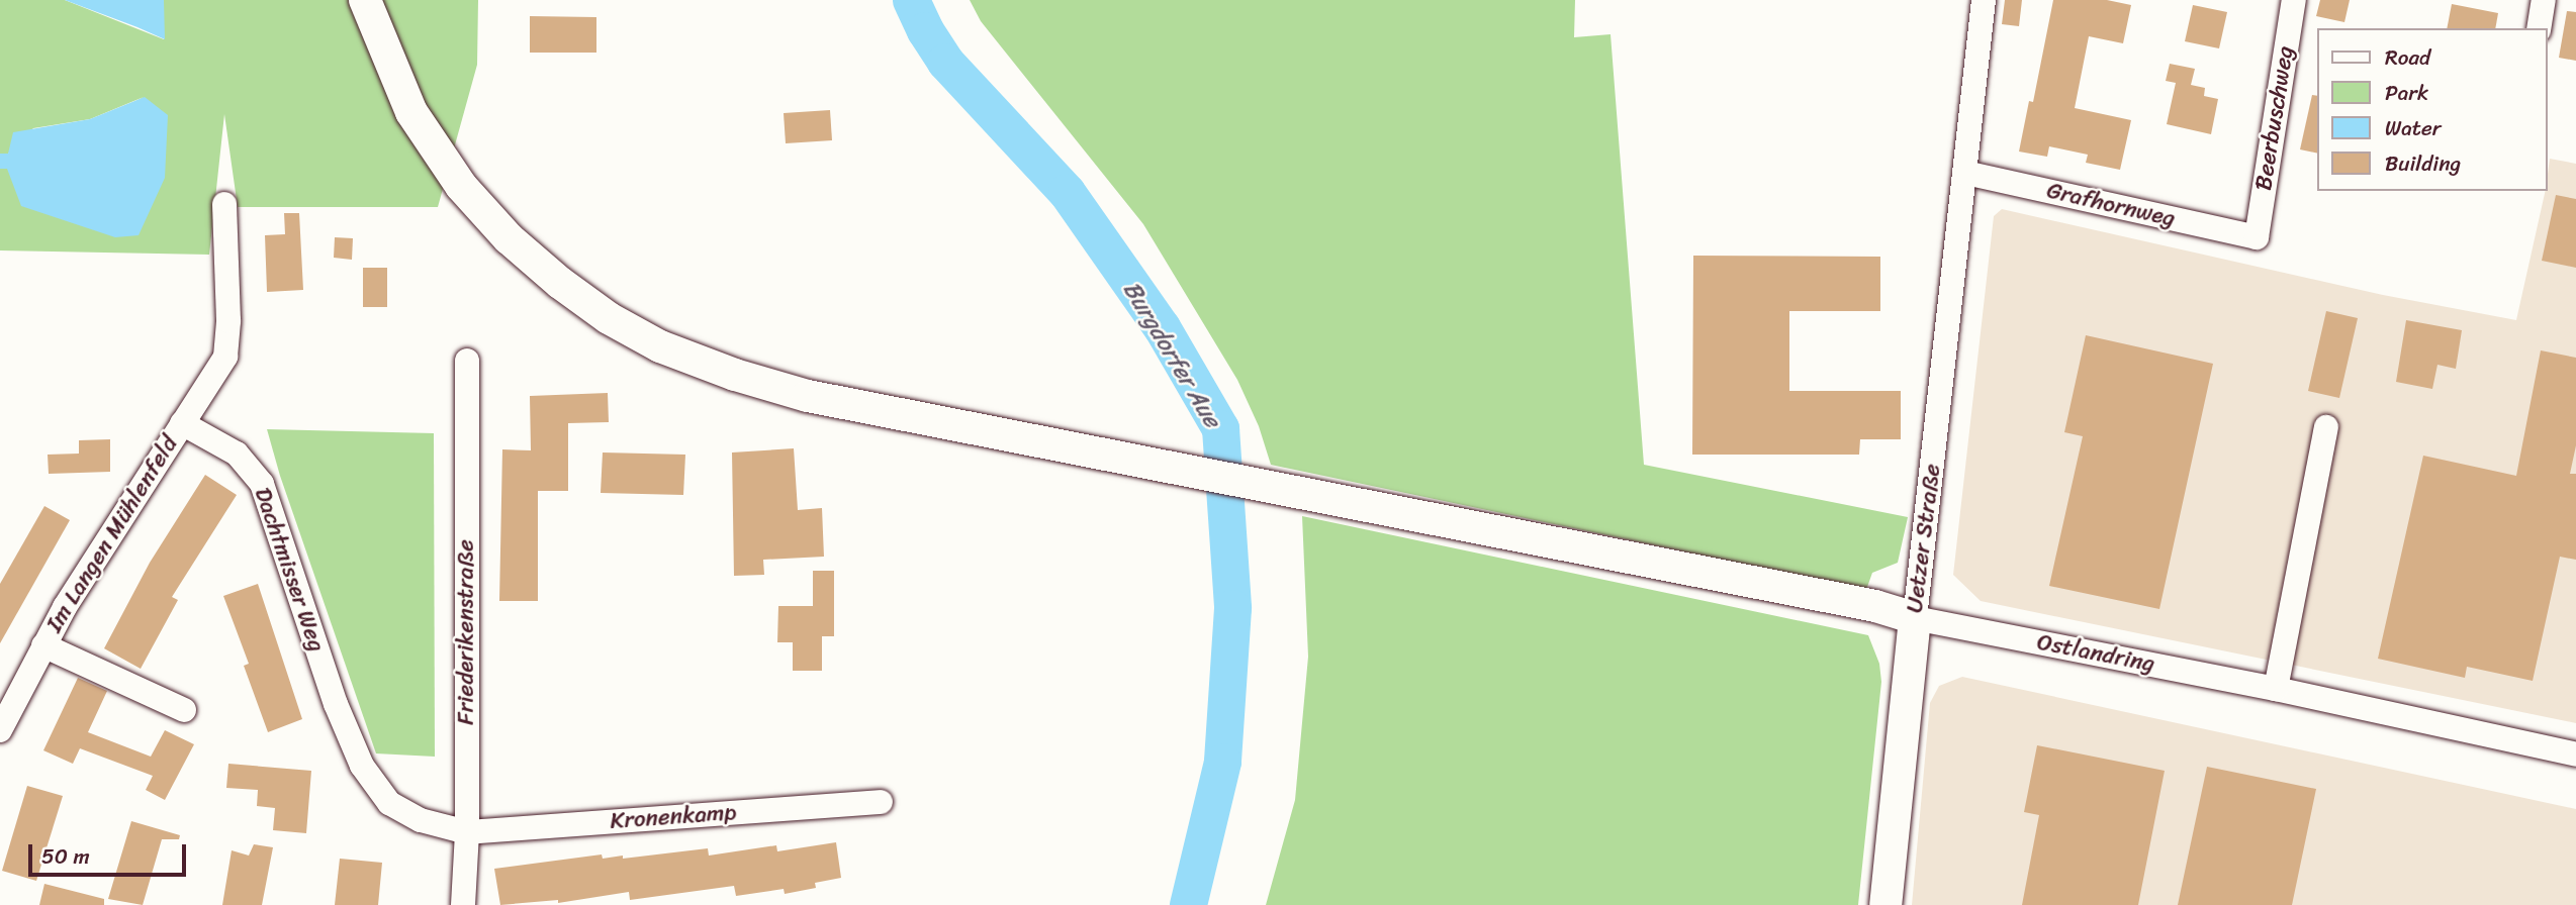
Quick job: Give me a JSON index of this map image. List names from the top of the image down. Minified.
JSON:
{"streets":{"street":["Beerbuschweg","Grafhornweg","Im Langen Mühlenfeld","Uetzer Straße","Dachtmisser Weg","Friederikenstraße","Ostlandring","Kronenkamp"]},"crossings":[["Beerbuschweg","Grafhornweg"],["Grafhornweg","Uetzer Straße"],["Im Langen Mühlenfeld","Dachtmisser Weg"],["Uetzer Straße","Ostlandring"],["Dachtmisser Weg","Friederikenstraße"],["Dachtmisser Weg","Kronenkamp"],["Friederikenstraße","Kronenkamp"]],"water":["Burgdorfer Aue"],"legend":["Road","Park","Water","Building"],"scale_bar":"50 m"}
